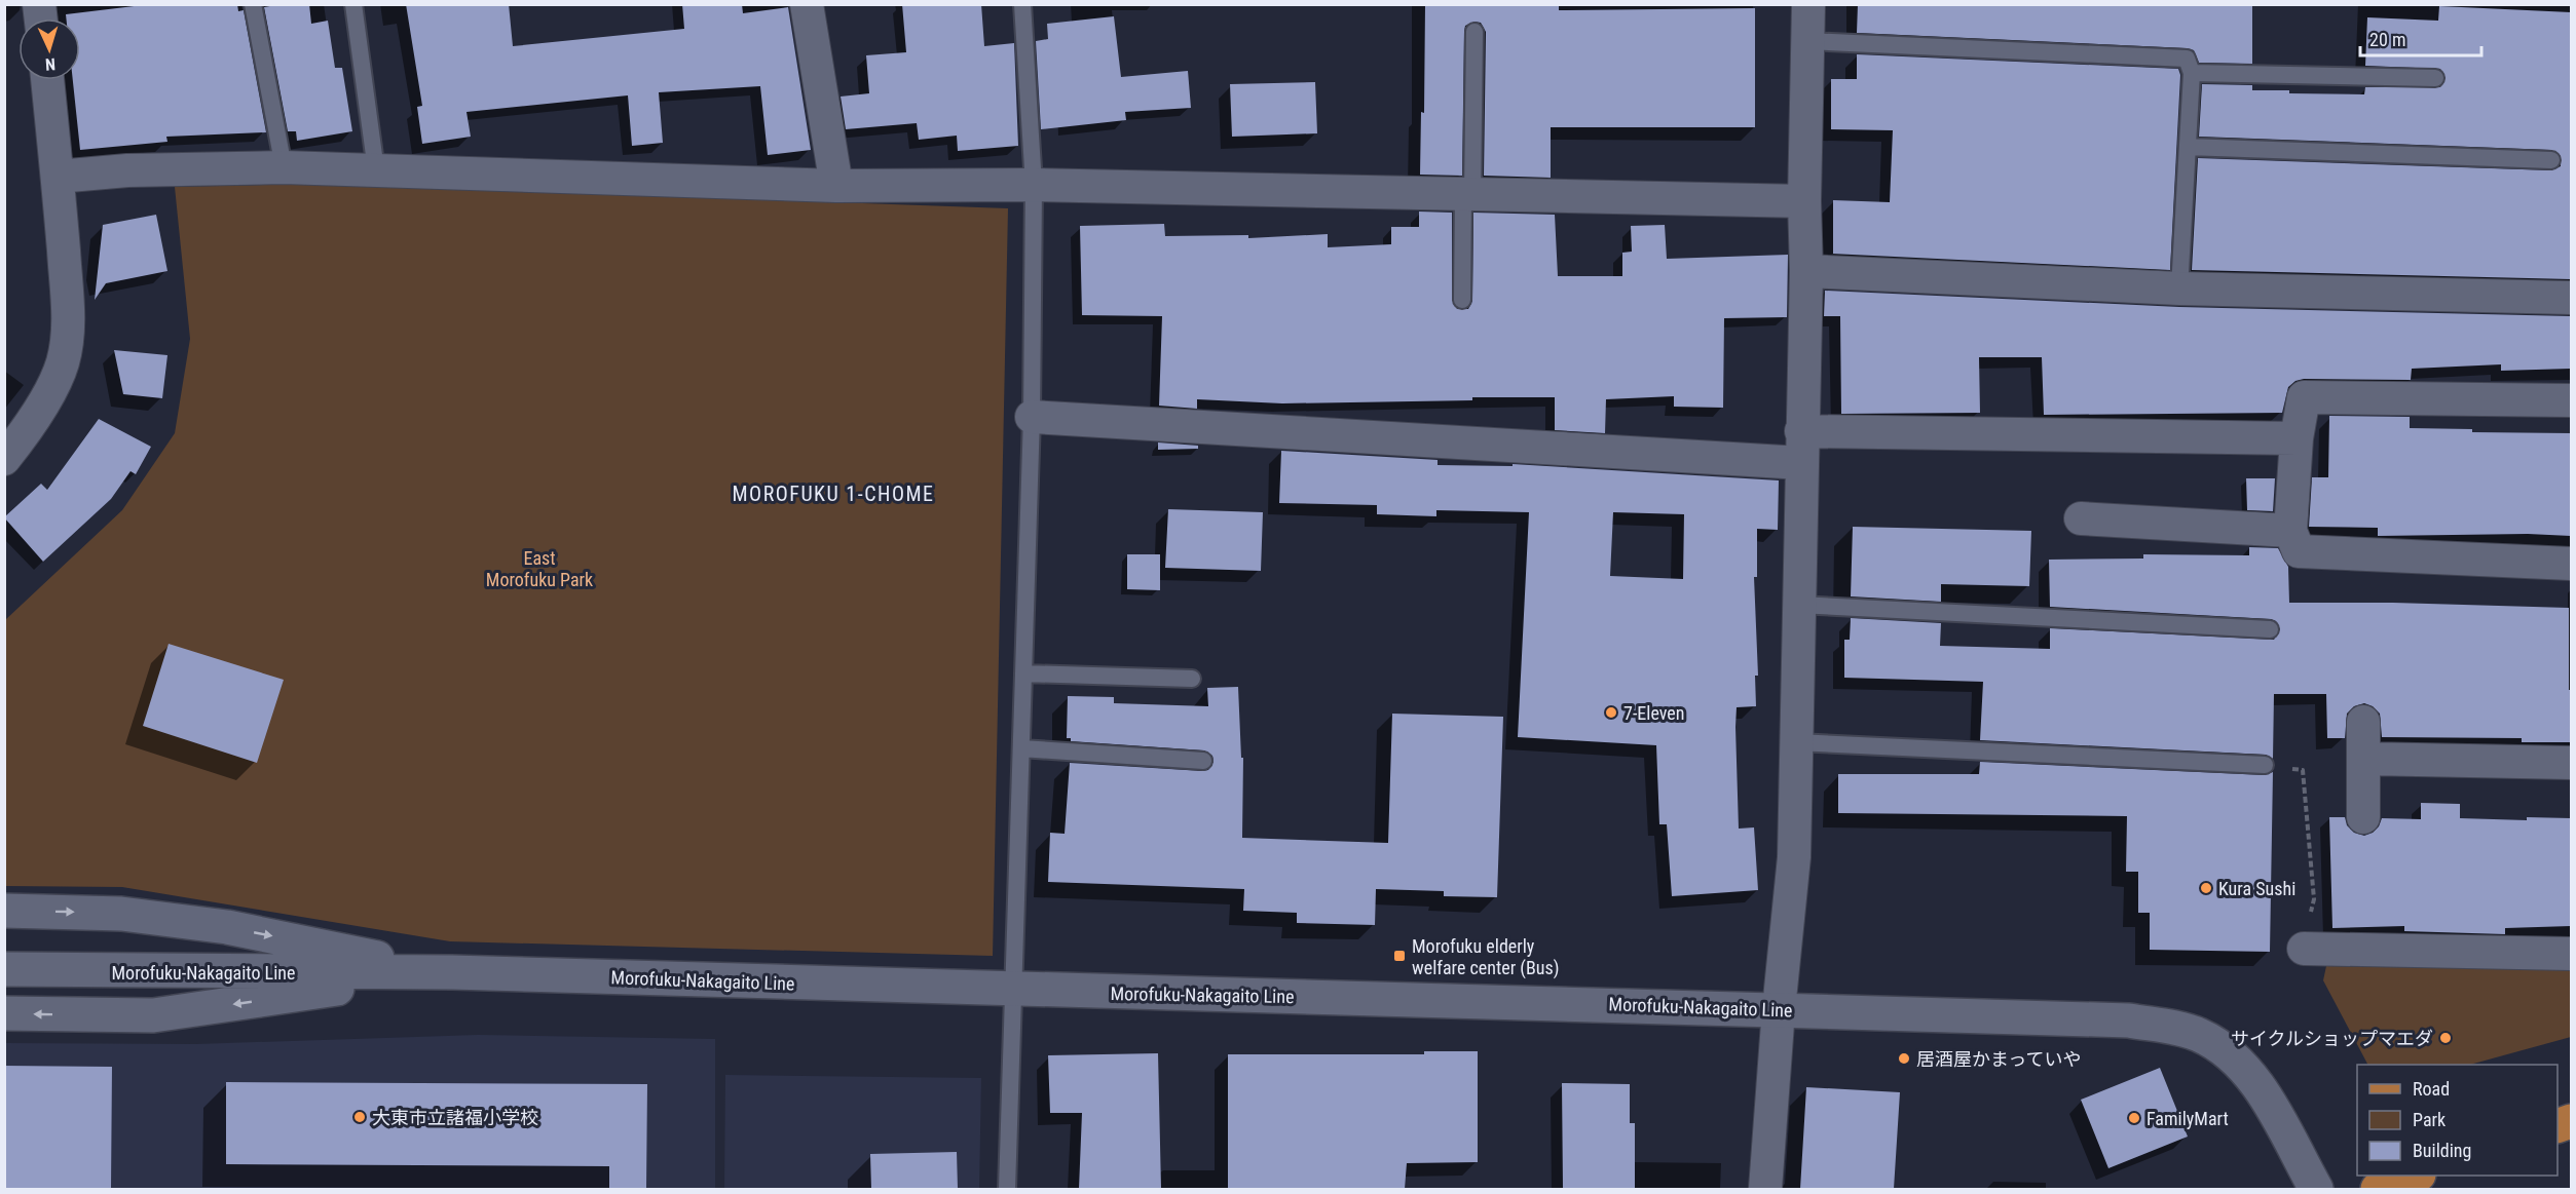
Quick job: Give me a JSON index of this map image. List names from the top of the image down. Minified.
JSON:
{"streets":{"street":["Morofuku-Nakagaito Line"]},"districts":["MOROFUKU 1-CHOME"],"parks":["East Morofuku Park"],"places":{"other":["7-Eleven","Kura Sushi","サイクルショップマエダ","居酒屋かまっていや","大東市立諸福小学校","FamilyMart"],"transit":["Morofuku elderly welfare center (Bus)"]},"legend":["Road","Park","Building"],"scale_bar":"20 m","north":"bottom"}
